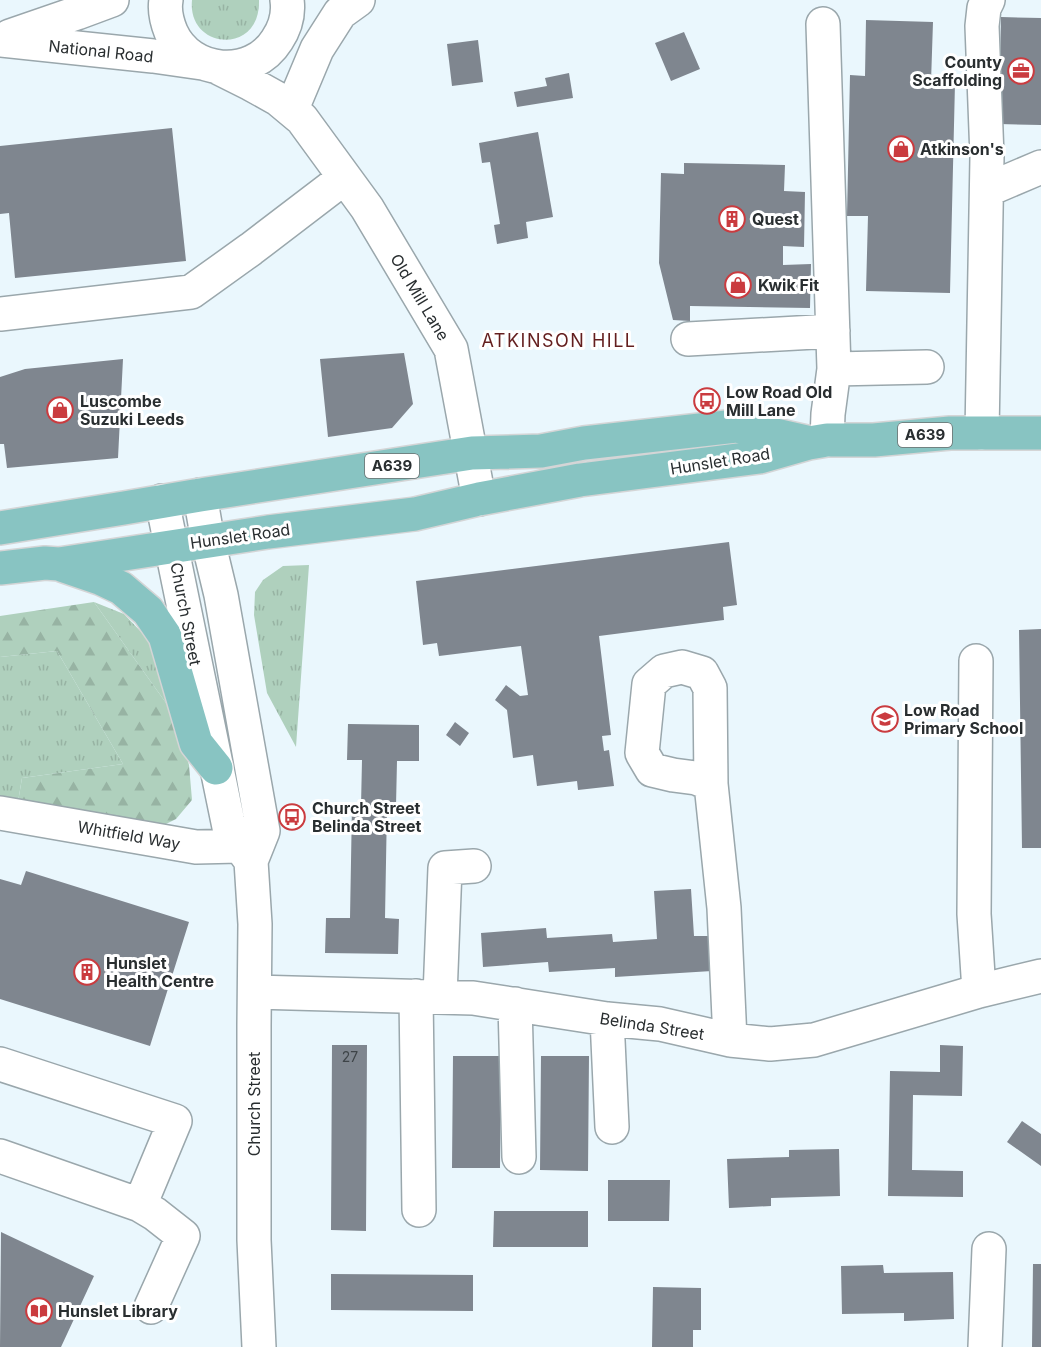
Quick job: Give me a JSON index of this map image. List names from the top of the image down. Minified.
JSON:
{"streets":{"main road":["A639","Hunslet Road"],"street":["National Road","Old Mill Lane","Church Street","Whitfield Way","Belinda Street"]},"crossings":[["National Road","Old Mill Lane"],["Old Mill Lane","Hunslet Road"],["A639","Hunslet Road"],["Hunslet Road","Church Street"],["Church Street","Whitfield Way"],["Church Street","Belinda Street"]],"districts":["ATKINSON HILL"],"places":{"office":["County Scaffolding"],"shop":["Atkinson's","Kwik Fit","Luscombe Suzuki Leeds"],"building":["Quest","Hunslet Health Centre"],"bus stop":["Low Road Old Mill Lane","Church Street Belinda Street"],"school or university":["Low Road Primary School"],"library":["Hunslet Library"]},"house_numbers":["27"]}
